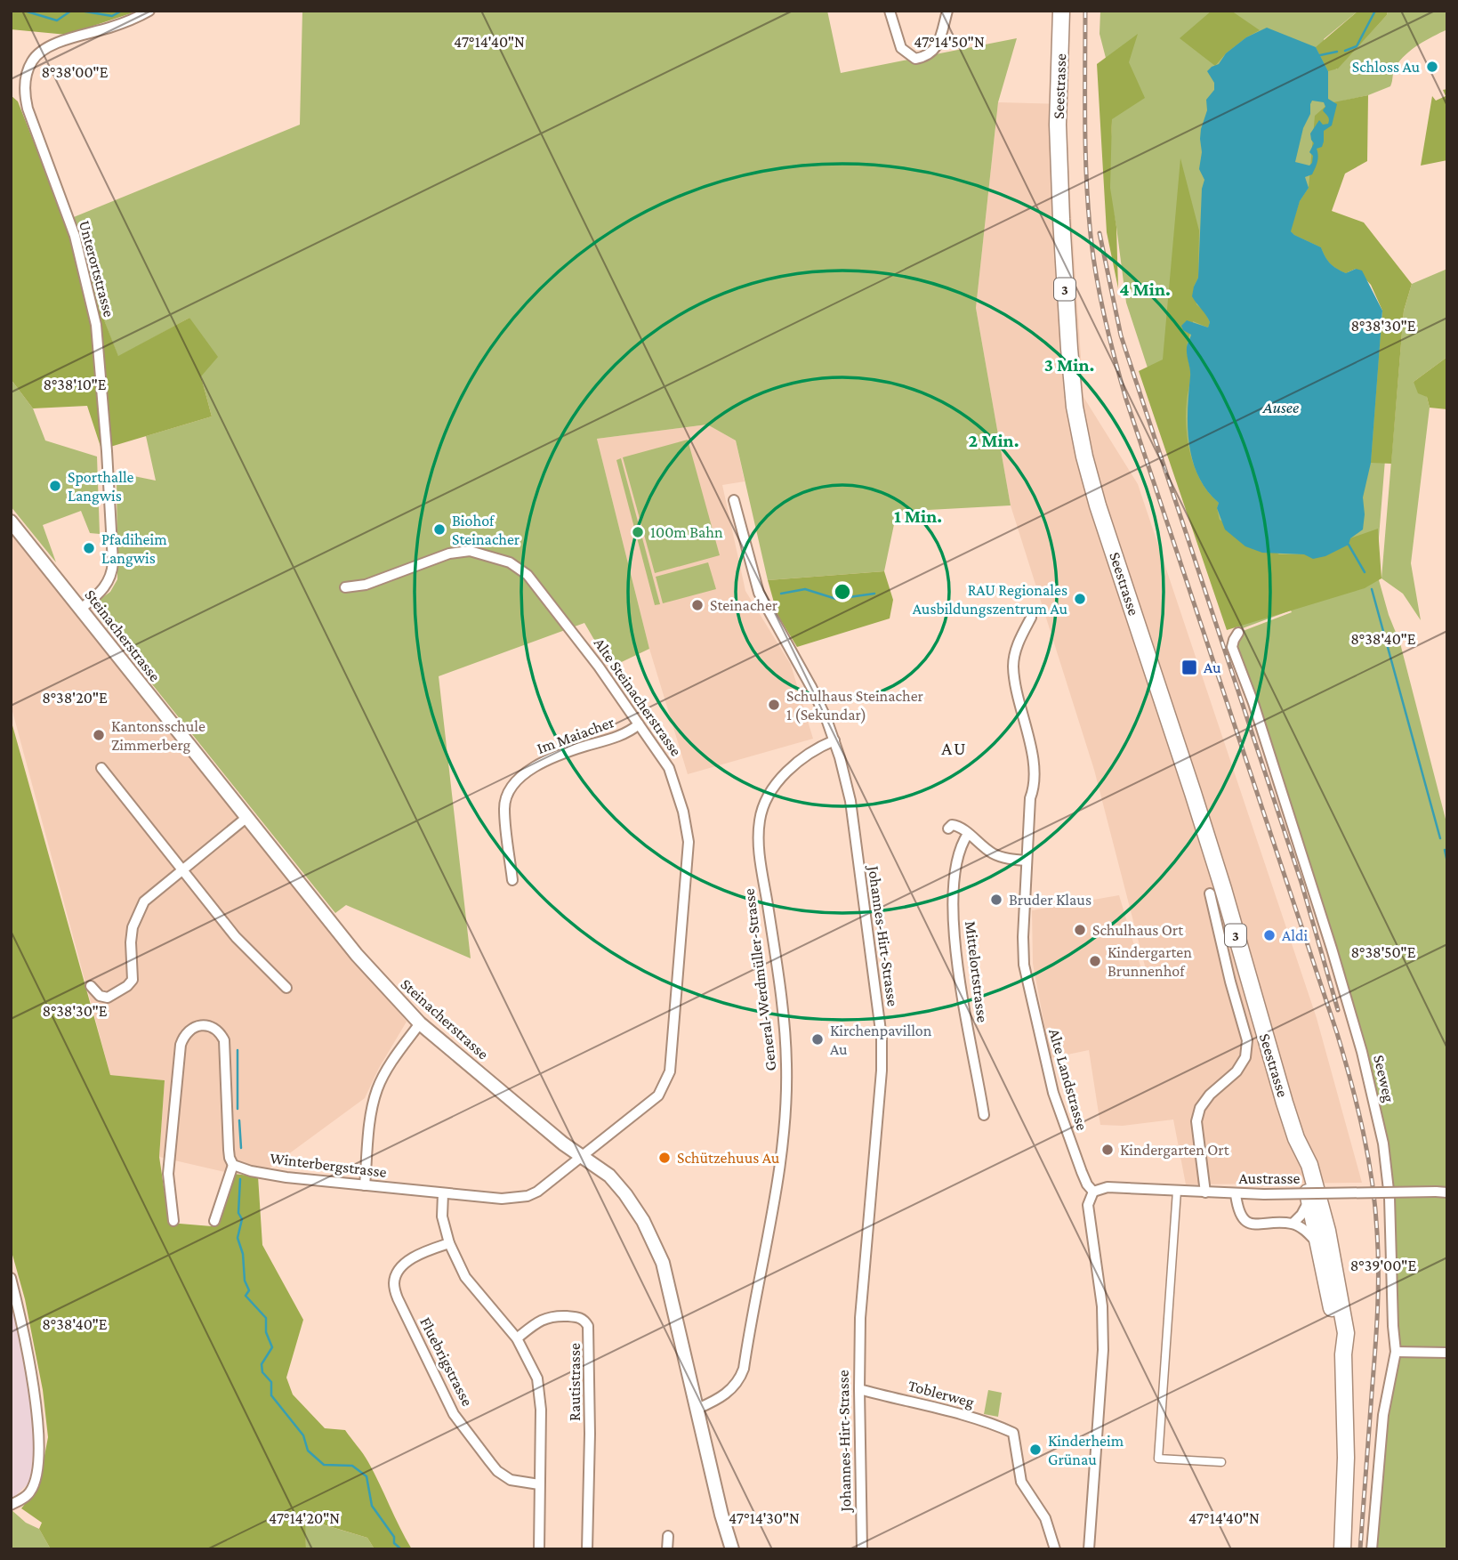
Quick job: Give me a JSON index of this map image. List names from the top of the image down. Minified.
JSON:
{"streets":{"main road":["Seestrasse","3"],"street":["Unterortstrasse","Steinacherstrasse","Alte Steinacherstrasse","Im Maiacher","Johannes-Hirt-Strasse","Mittelortstrasse","General-Werdmüller-Strasse","Seeweg","Alte Landstrasse","Winterbergstrasse","Austrasse","Fluebrigstrasse","Rautistrasse","Toblerweg"]},"crossings":[["Unterortstrasse","Steinacherstrasse"],["Steinacherstrasse","Alte Steinacherstrasse"],["Steinacherstrasse","General-Werdmüller-Strasse"],["Steinacherstrasse","Winterbergstrasse"],["Alte Steinacherstrasse","Im Maiacher"],["Alte Steinacherstrasse","Winterbergstrasse"],["Johannes-Hirt-Strasse","General-Werdmüller-Strasse"],["Johannes-Hirt-Strasse","Toblerweg"],["Alte Landstrasse","Austrasse"]],"districts":["AU"],"water":["Ausee"],"places":{"other":["Schloss Au","Sporthalle Langwis","Biohof Steinacher","100m Bahn","Pfadiheim Langwis","RAU Regionales Ausbildungszentrum Au","Steinacher","Schulhaus Steinacher 1 (Sekundar)","Kantonsschule Zimmerberg","Bruder Klaus","Schulhaus Ort","Aldi","Kindergarten Brunnenhof","Kirchenpavillon Au","Kindergarten Ort","Schützehuus Au","Kinderheim Grünau"],"transit":["Au"]},"coordinates":["47°14'40\"N","47°14'50\"N","8°38'00\"E","8°38'30\"E","8°38'10\"E","8°38'40\"E","8°38'20\"E","8°38'50\"E","8°39'00\"E","47°14'20\"N","47°14'30\"N"],"rings":["4 Min.","3 Min.","2 Min.","1 Min."]}
